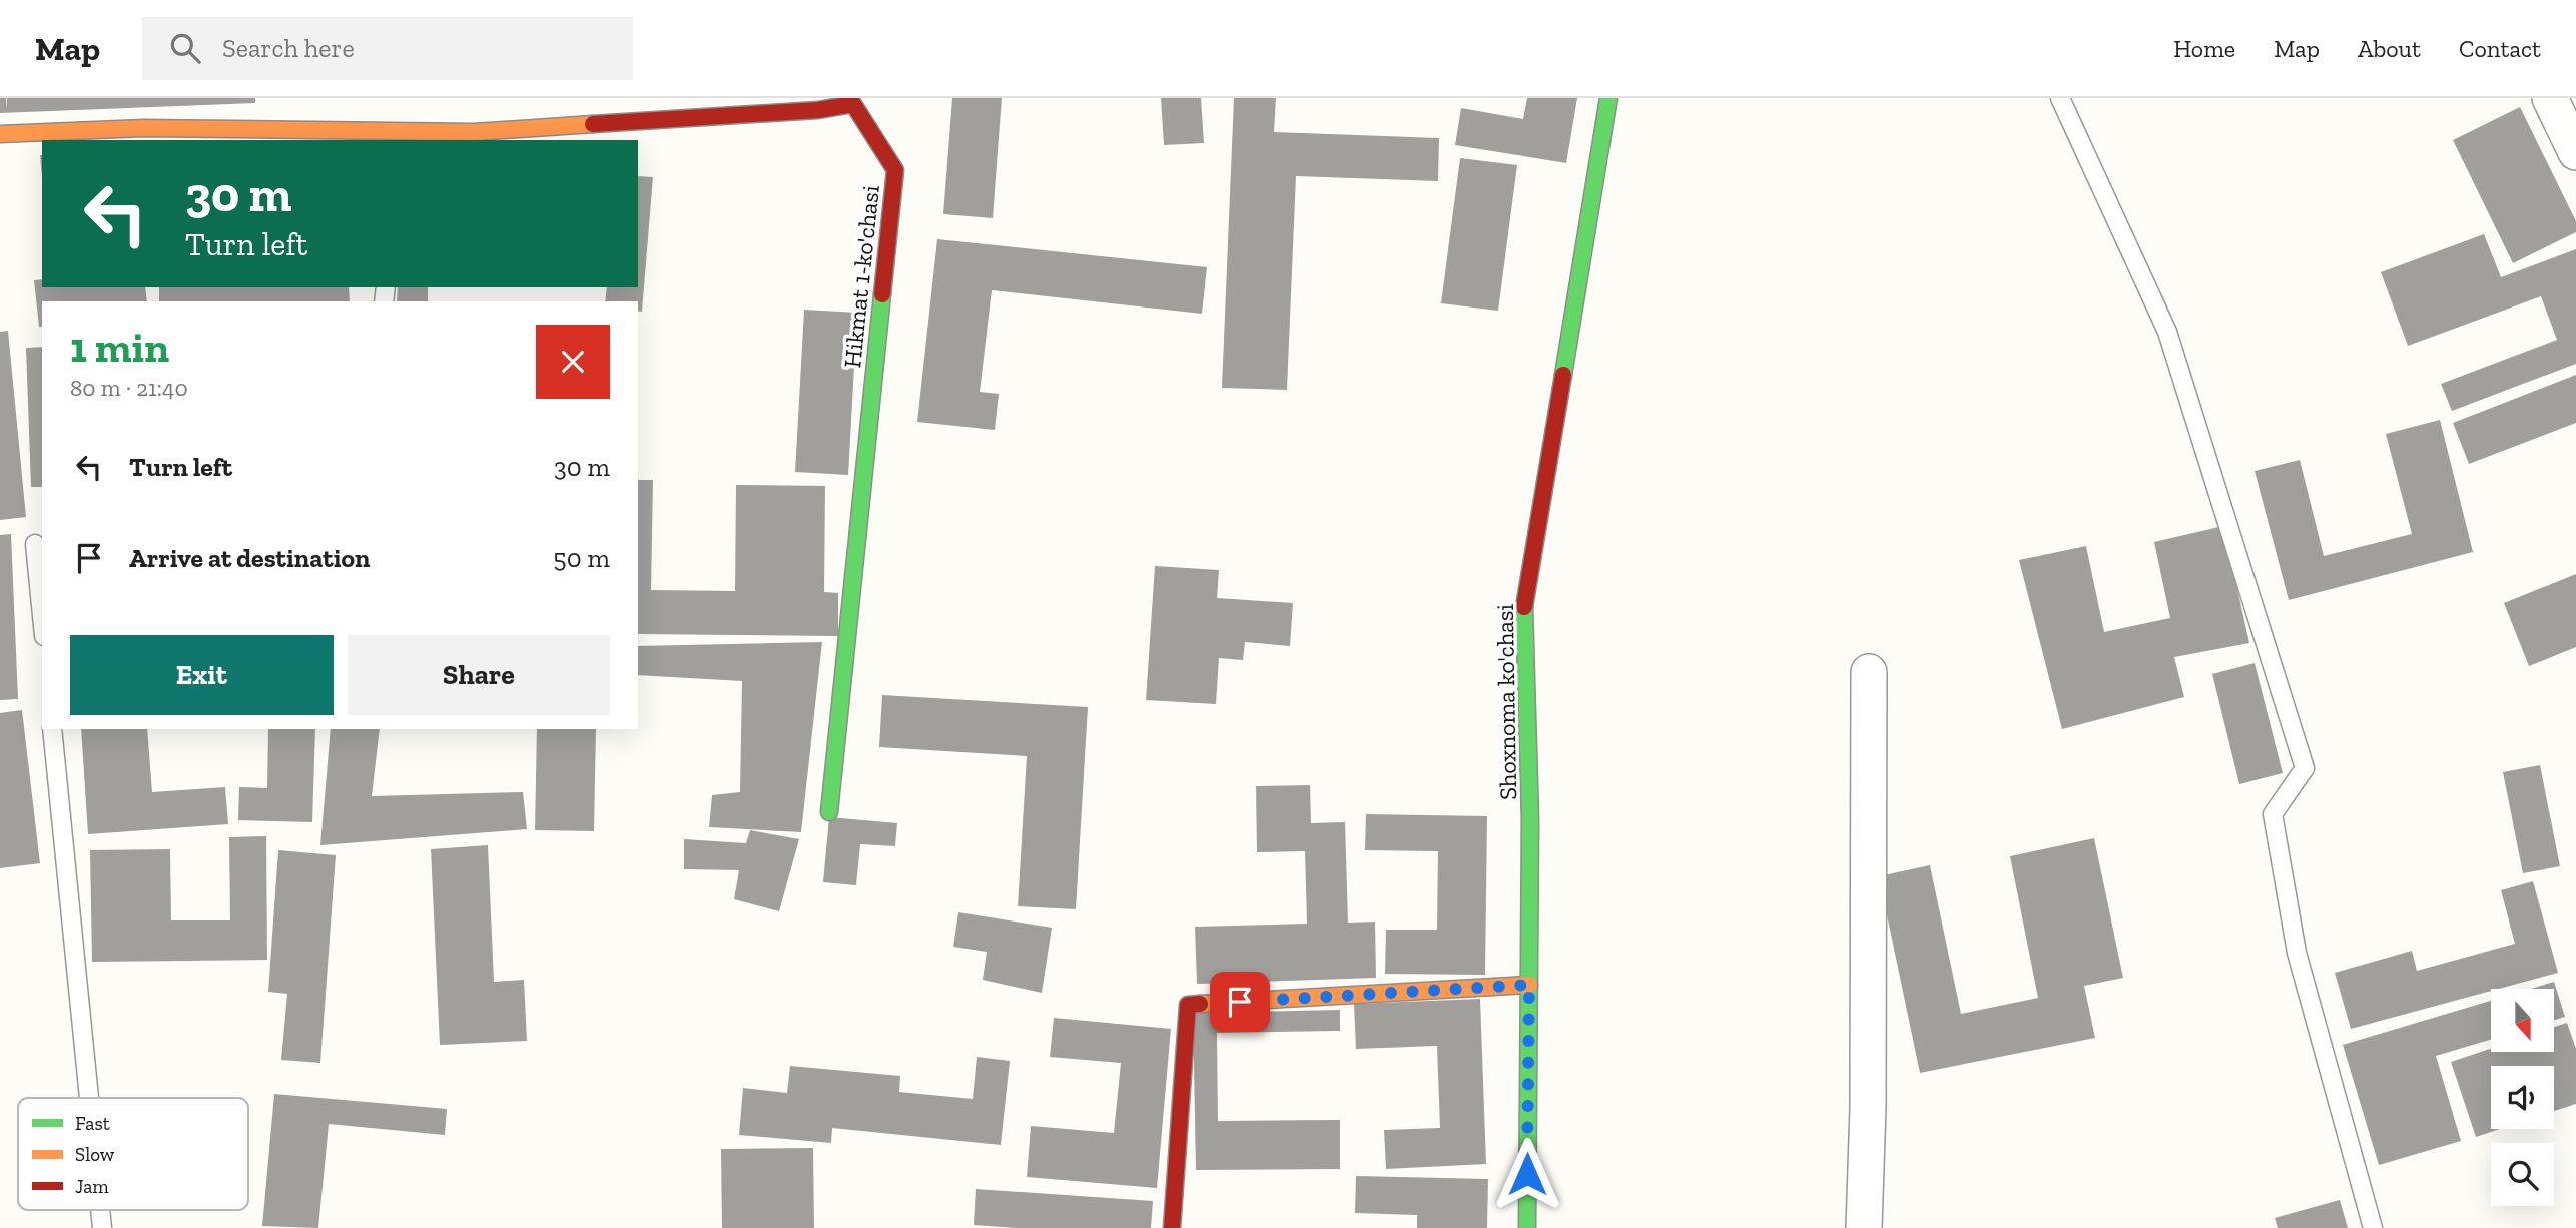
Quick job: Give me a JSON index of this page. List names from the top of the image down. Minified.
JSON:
{"streets":{"street":["Hikmat 1-ko'chasi","Shoxnoma ko'chasi"]},"legend":["Fast","Slow","Jam"],"north":"bottom","page":{"header":"Map","search":"Search here","nav":["Home","Map","About","Contact"],"turn":["30 m","Turn left"],"heading":["1 min","80 m · 21:40"],"list":[{"name":"Turn left","value":"30 m"},{"name":"Arrive at destination","value":"50 m"}],"buttons":["Exit","Share"]}}
